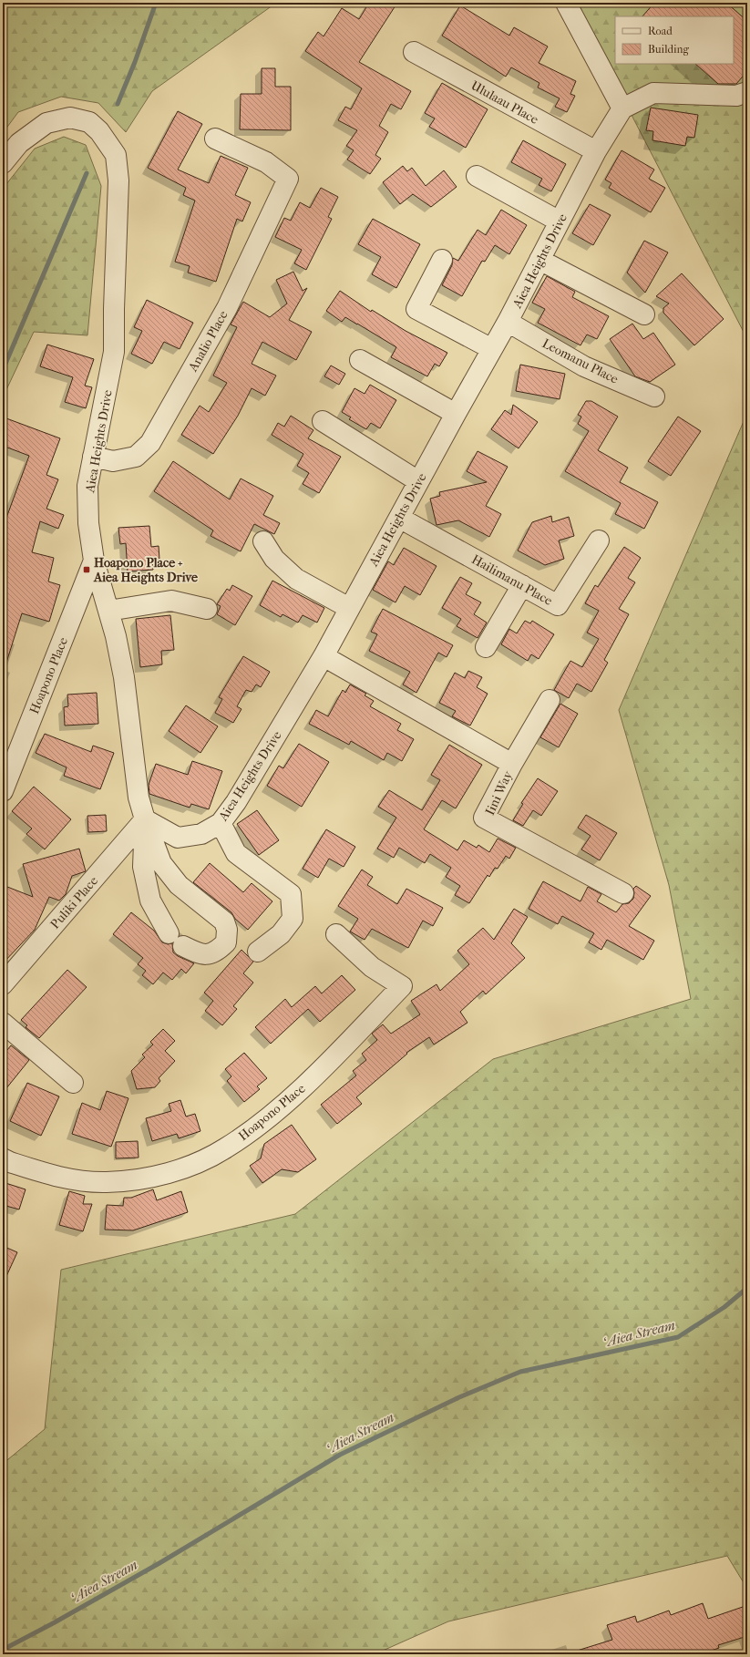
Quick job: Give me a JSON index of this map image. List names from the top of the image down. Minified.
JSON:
{"streets":{"street":["Ululaau Place","Aiea Heights Drive","Analio Place","Leomanu Place","Hailimanu Place","Hoapono Place","Iini Way","Puliki Place"]},"crossings":[["Ululaau Place","Aiea Heights Drive"],["Aiea Heights Drive","Analio Place"],["Aiea Heights Drive","Leomanu Place"],["Aiea Heights Drive","Hailimanu Place"],["Aiea Heights Drive","Hoapono Place"],["Aiea Heights Drive","Iini Way"],["Aiea Heights Drive","Puliki Place"]],"water":["ʻAiea Stream"],"places":{"transit":["Hoapono Place + Aiea Heights Drive"]},"legend":["Road","Building"]}
